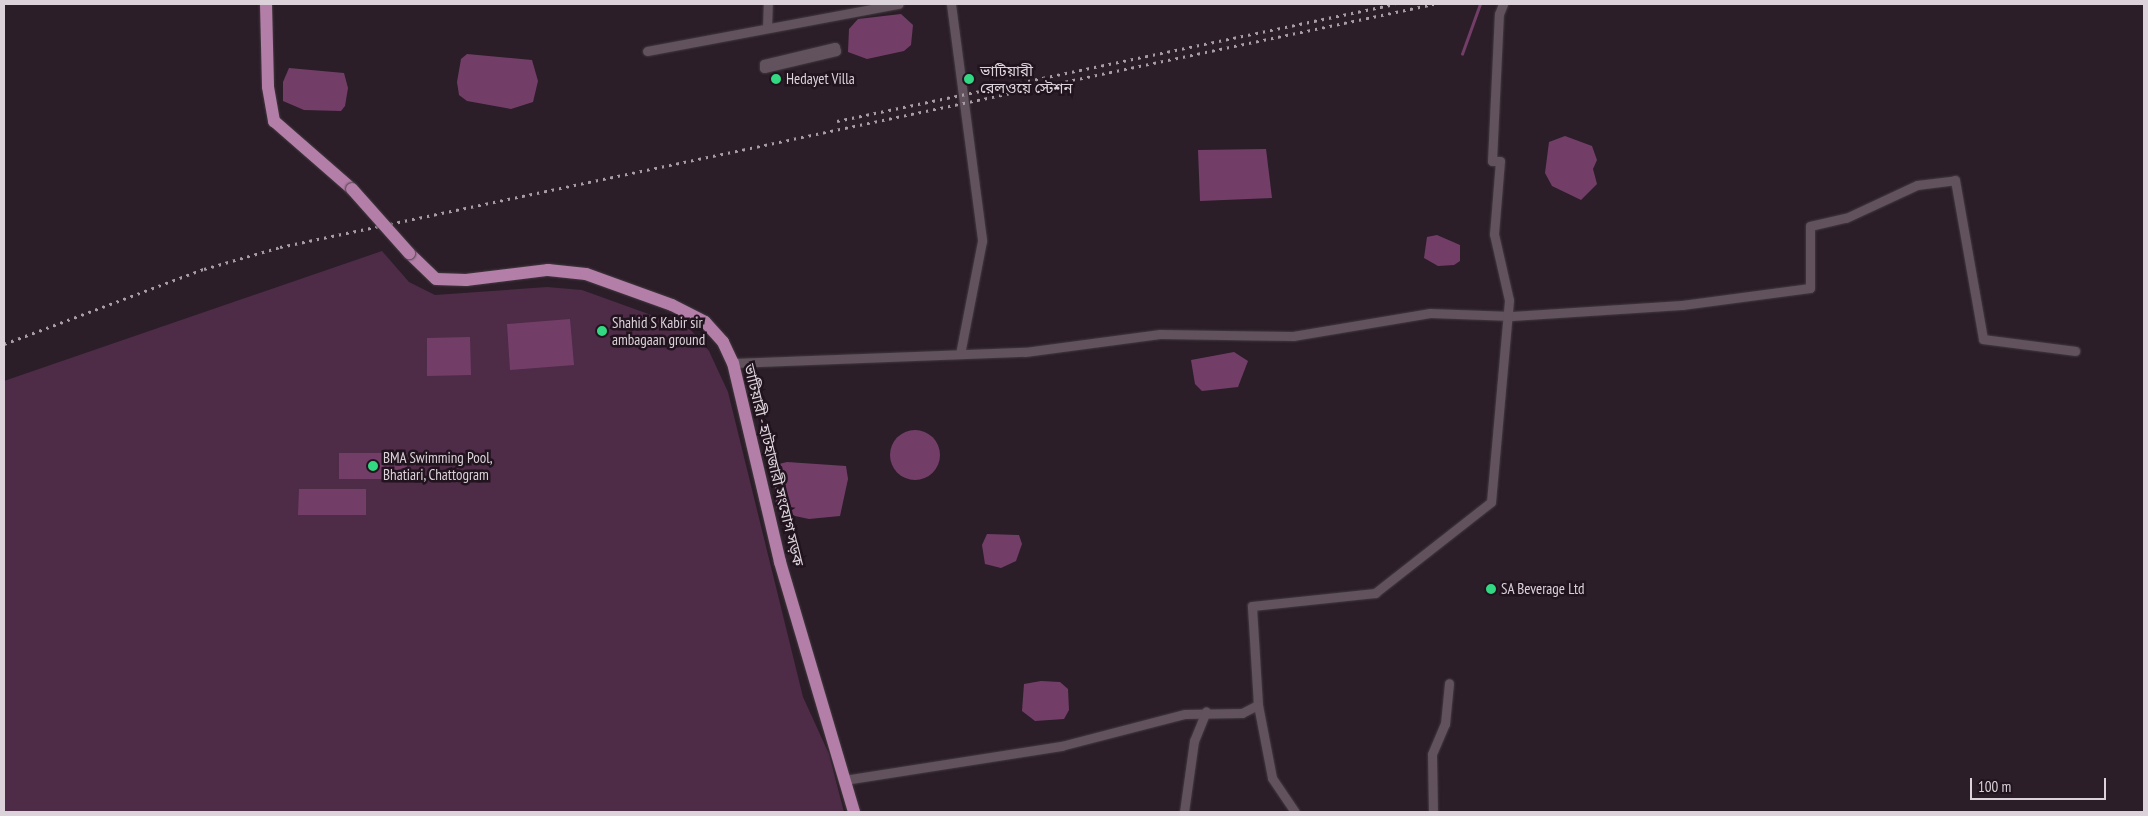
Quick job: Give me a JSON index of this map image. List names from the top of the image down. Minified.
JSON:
{"streets":{"main road":["ভাটিয়ারী - হাটহাজারী সংযোগ সড়ক"]},"places":["Hedayet Villa","ভাটিয়ারী রেলওয়ে স্টেশন","Shahid S Kabir sir ambagaan ground","BMA Swimming Pool, Bhatiari, Chattogram","SA Beverage Ltd"],"scale_bar":"100 m"}
